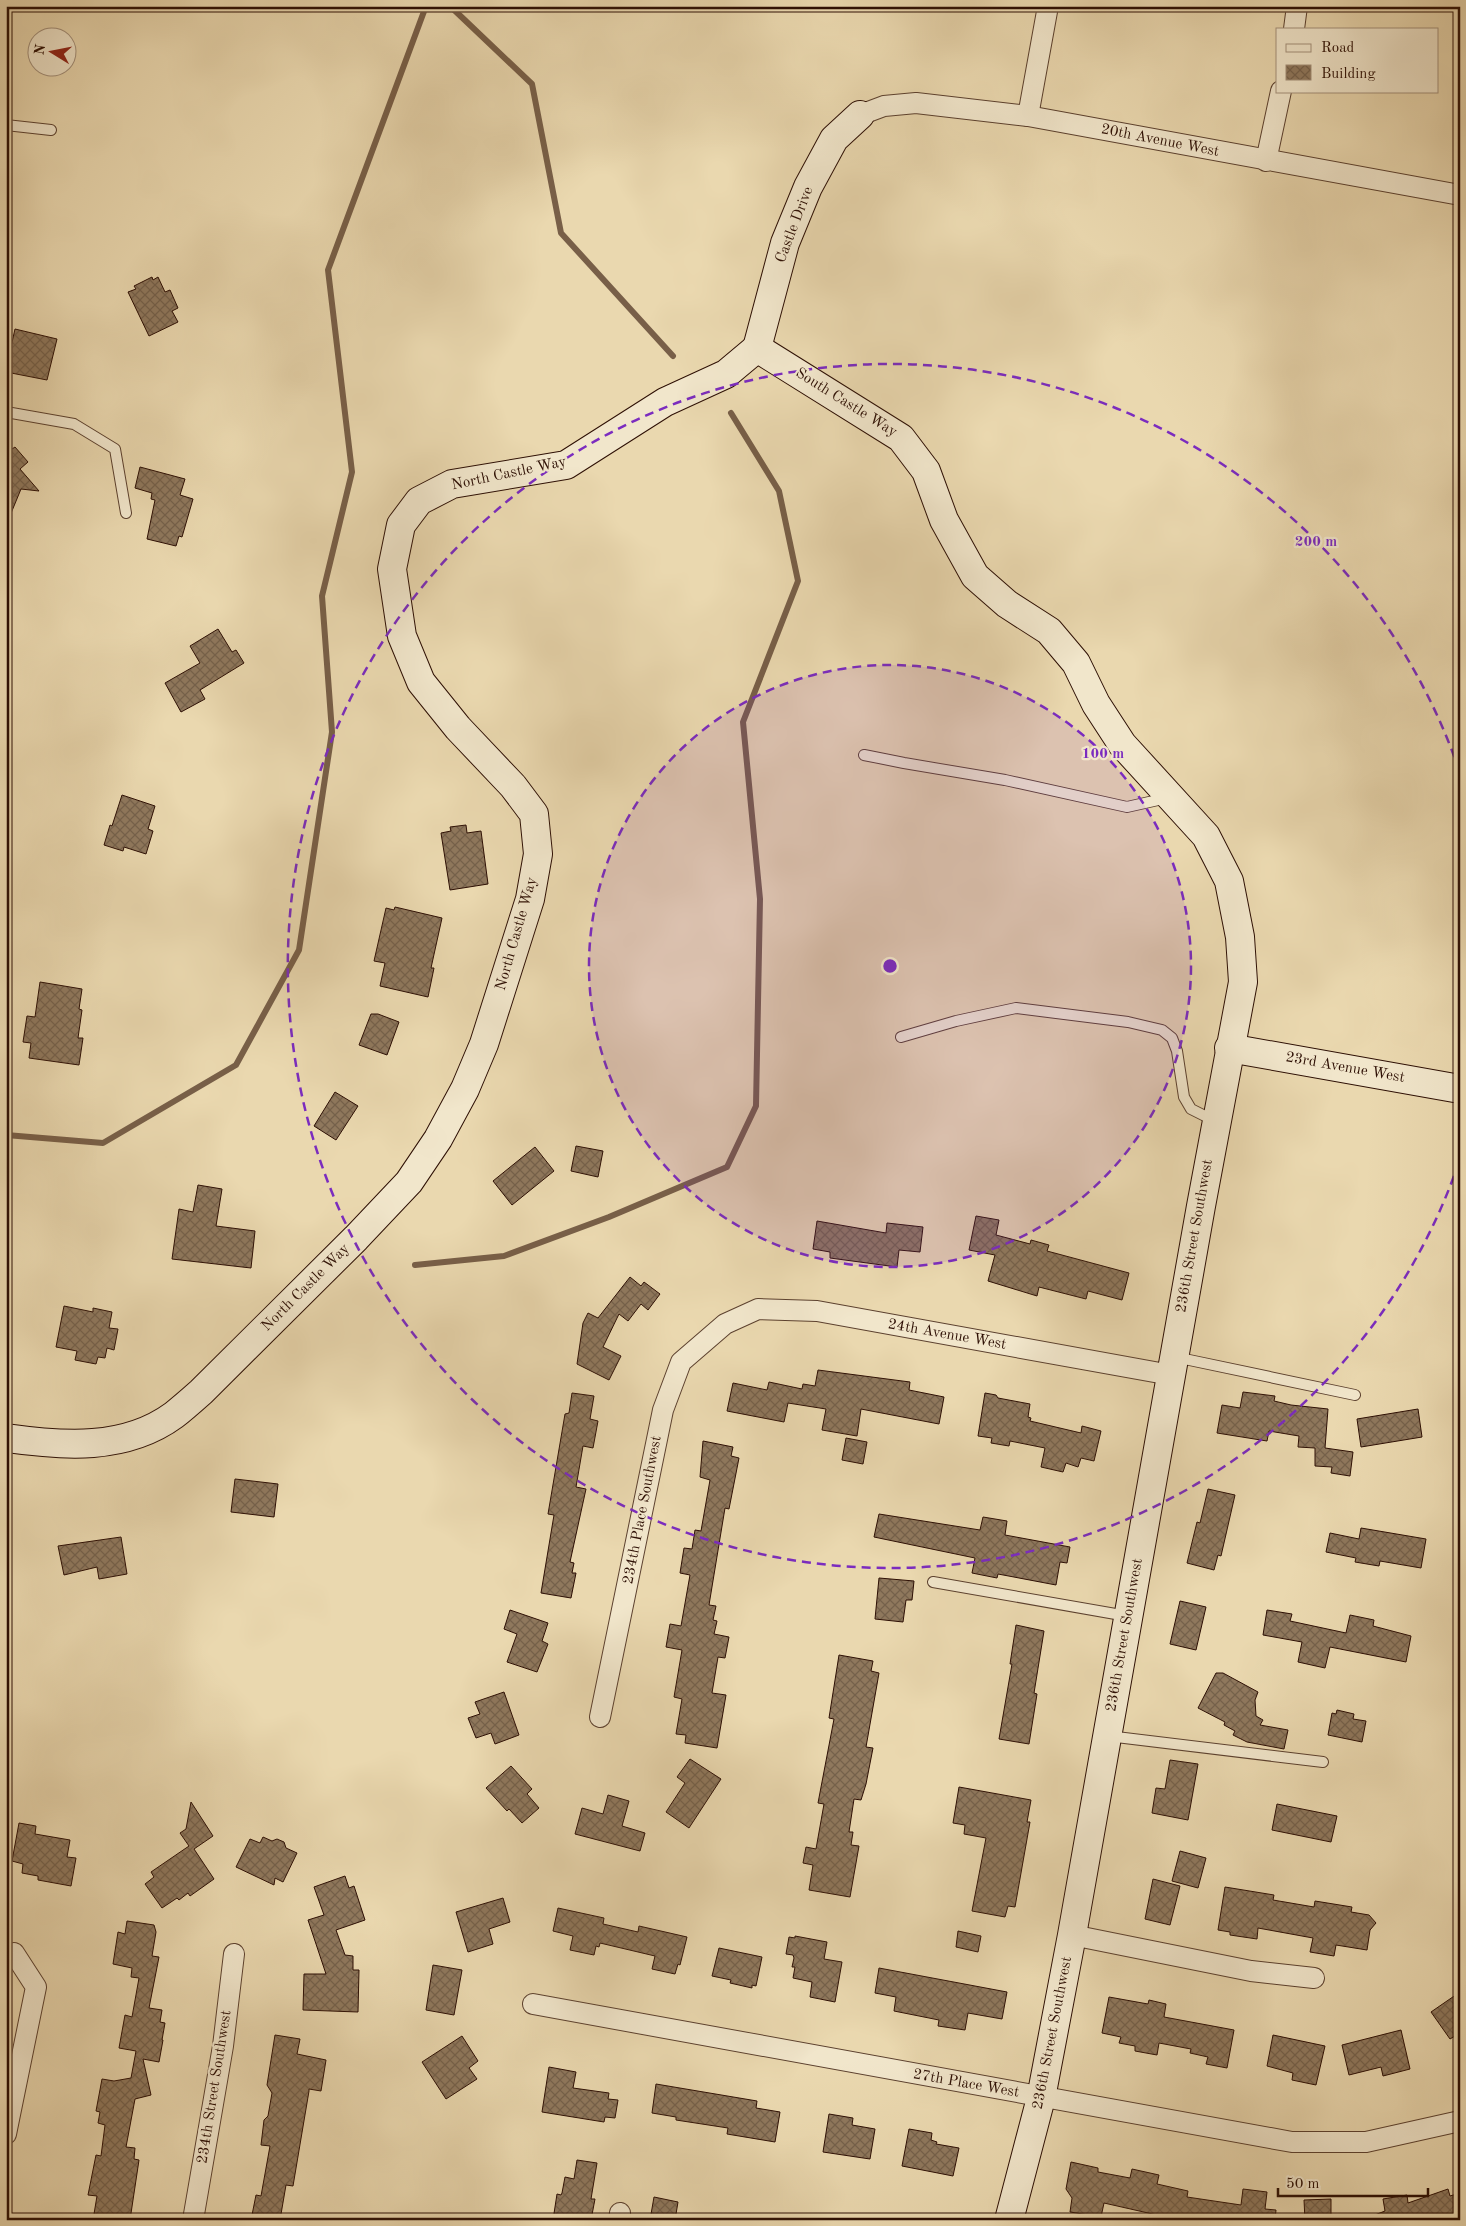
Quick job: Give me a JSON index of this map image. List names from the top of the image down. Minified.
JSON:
{"streets":{"street":["20th Avenue West","Castle Drive","South Castle Way","North Castle Way","23rd Avenue West","236th Street Southwest","24th Avenue West","234th Place Southwest","27th Place West","234th Street Southwest"]},"crossings":[["20th Avenue West","Castle Drive"],["Castle Drive","South Castle Way"],["Castle Drive","North Castle Way"],["South Castle Way","North Castle Way"],["South Castle Way","23rd Avenue West"],["South Castle Way","236th Street Southwest"],["23rd Avenue West","236th Street Southwest"],["236th Street Southwest","24th Avenue West"],["236th Street Southwest","27th Place West"],["24th Avenue West","234th Place Southwest"]],"legend":["Road","Building"],"scale_bar":"50 m","north":"left","rings":["200 m","100 m"]}
